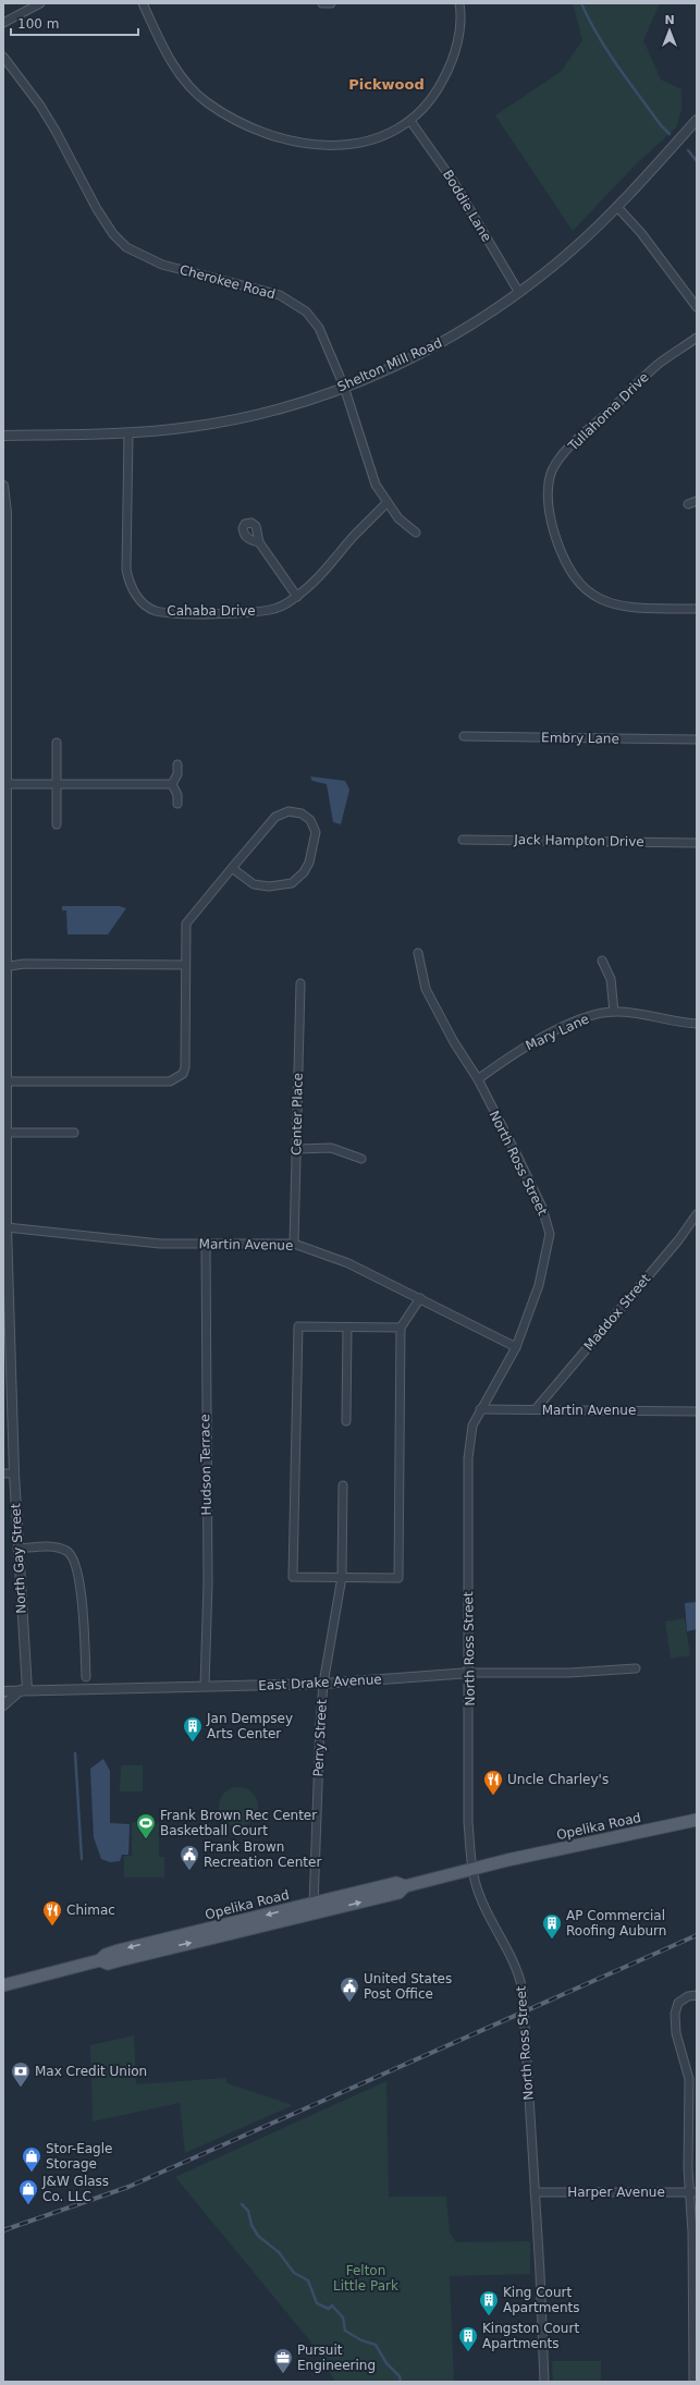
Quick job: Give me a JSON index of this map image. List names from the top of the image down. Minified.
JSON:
{"streets":{"main road":["Opelika Road"],"street":["Boddie Lane","Cherokee Road","Shelton Mill Road","Tullahoma Drive","Cahaba Drive","Embry Lane","Jack Hampton Drive","Mary Lane","Center Place","North Ross Street","Martin Avenue","Maddox Street","Hudson Terrace","North Gay Street","East Drake Avenue","Perry Street","Harper Avenue"]},"crossings":[["Boddie Lane","Shelton Mill Road"],["Cherokee Road","Shelton Mill Road"],["Cherokee Road","Cahaba Drive"],["Shelton Mill Road","Cahaba Drive"],["Mary Lane","North Ross Street"],["Center Place","Martin Avenue"],["North Ross Street","Martin Avenue"],["North Ross Street","East Drake Avenue"],["North Ross Street","Opelika Road"],["North Ross Street","Harper Avenue"],["Martin Avenue","Maddox Street"],["Martin Avenue","Hudson Terrace"],["Martin Avenue","North Gay Street"],["Hudson Terrace","East Drake Avenue"],["North Gay Street","East Drake Avenue"],["East Drake Avenue","Perry Street"],["Perry Street","Opelika Road"]],"districts":["Pickwood"],"parks":["Felton Little Park"],"places":{"building":["Jan Dempsey Arts Center","AP Commercial Roofing Auburn","King Court Apartments","Kingston Court Apartments"],"restaurant":["Uncle Charley's","Chimac"],"sports":["Frank Brown Rec Center Basketball Court"],"public building":["Frank Brown Recreation Center","United States Post Office"],"bank":["Max Credit Union"],"shop":["Stor-Eagle Storage","J&W Glass Co. LLC"],"office":["Pursuit Engineering"]},"scale_bar":"100 m","north":"top"}
